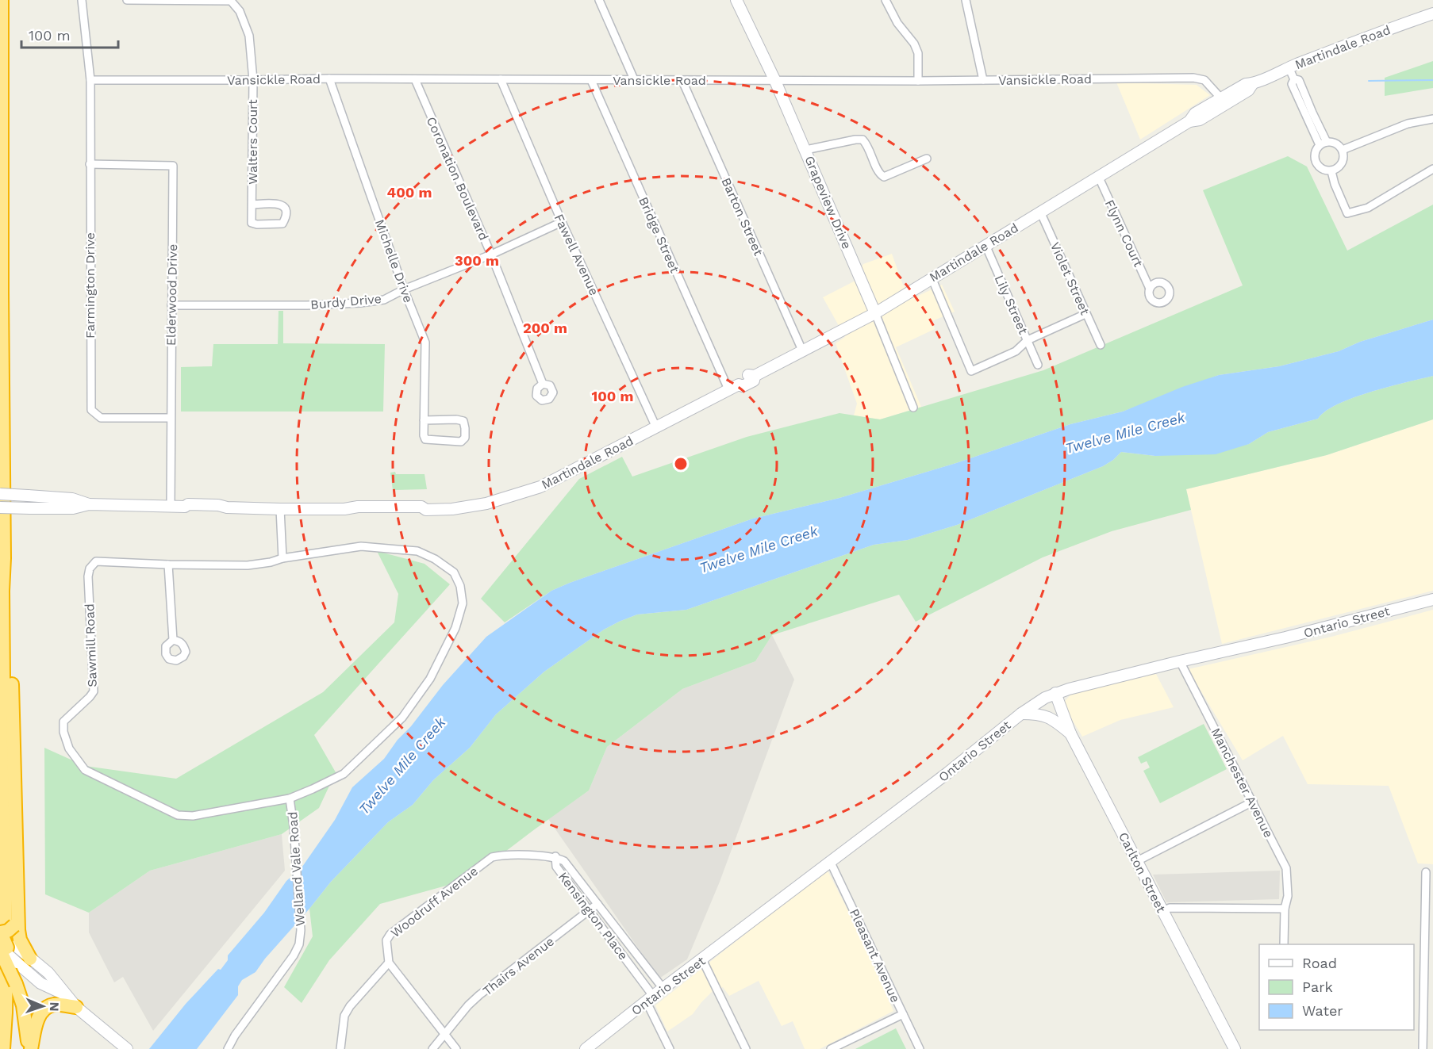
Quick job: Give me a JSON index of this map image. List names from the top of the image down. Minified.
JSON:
{"streets":{"main road":["Martindale Road","Grapeview Drive","Ontario Street","Carlton Street"],"street":["Vansickle Road","Walters Court","Coronation Boulevard","Barton Street","Flynn Court","Bridge Street","Fawell Avenue","Michelle Drive","Violet Street","Farmington Drive","Elderwood Drive","Burdy Drive","Lily Street","Sawmill Road","Manchester Avenue","Welland Vale Road","Woodruff Avenue","Kensington Place","Pleasant Avenue","Thairs Avenue"]},"crossings":[["Martindale Road","Vansickle Road"],["Martindale Road","Grapeview Drive"],["Martindale Road","Barton Street"],["Martindale Road","Flynn Court"],["Martindale Road","Bridge Street"],["Martindale Road","Fawell Avenue"],["Martindale Road","Violet Street"],["Martindale Road","Elderwood Drive"],["Martindale Road","Lily Street"],["Vansickle Road","Walters Court"],["Vansickle Road","Coronation Boulevard"],["Vansickle Road","Grapeview Drive"],["Vansickle Road","Barton Street"],["Vansickle Road","Bridge Street"],["Vansickle Road","Fawell Avenue"],["Vansickle Road","Michelle Drive"],["Vansickle Road","Farmington Drive"],["Coronation Boulevard","Burdy Drive"],["Fawell Avenue","Burdy Drive"],["Michelle Drive","Burdy Drive"],["Farmington Drive","Elderwood Drive"],["Elderwood Drive","Burdy Drive"],["Ontario Street","Manchester Avenue"],["Ontario Street","Carlton Street"],["Ontario Street","Kensington Place"],["Ontario Street","Pleasant Avenue"],["Sawmill Road","Welland Vale Road"],["Woodruff Avenue","Kensington Place"],["Kensington Place","Thairs Avenue"]],"water":["Twelve Mile Creek"],"legend":["Road","Park","Water"],"scale_bar":"100 m","north":"right","rings":["400 m","300 m","200 m","100 m"]}
